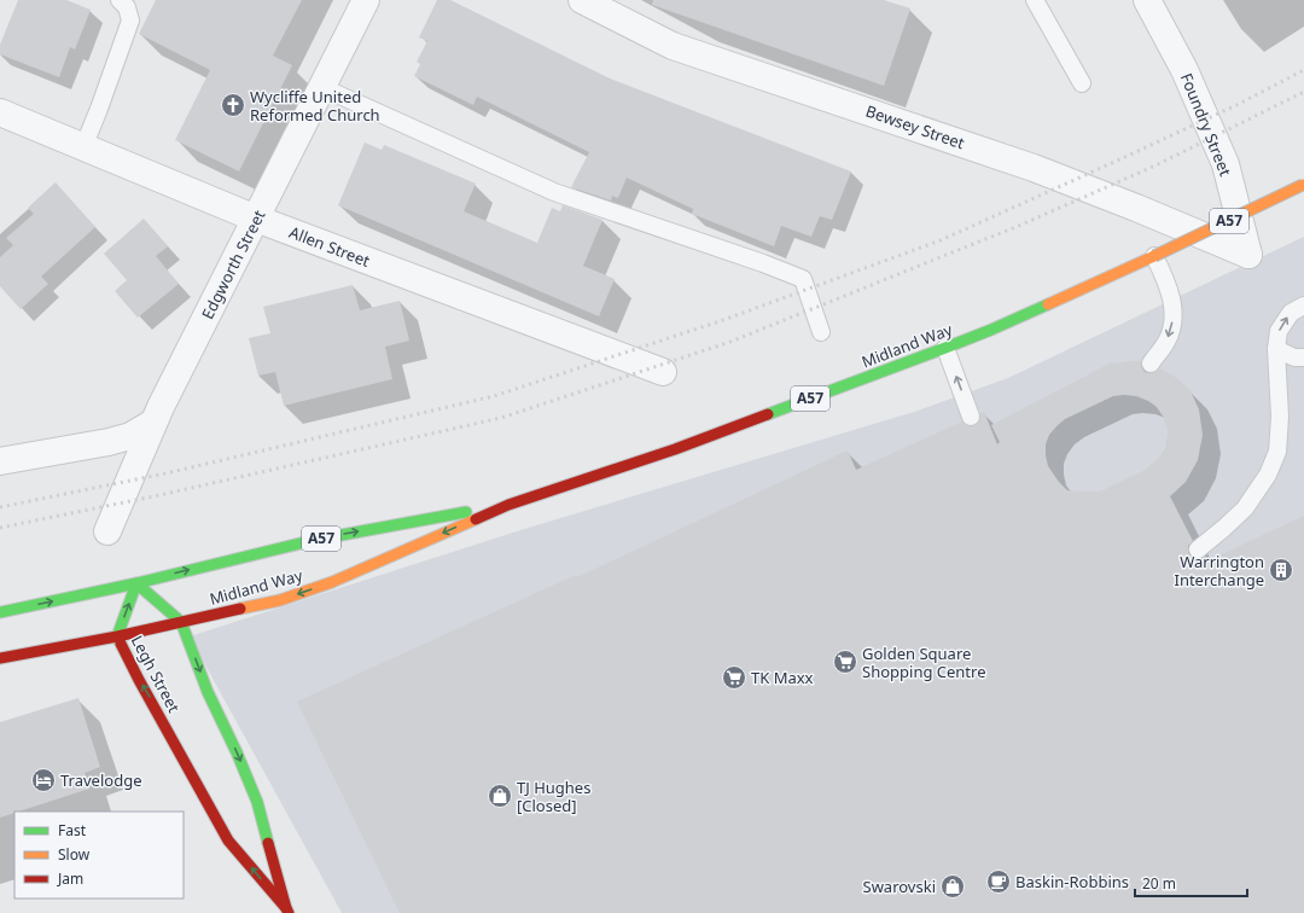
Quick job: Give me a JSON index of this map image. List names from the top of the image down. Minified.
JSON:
{"streets":{"main road":["A57","Midland Way","Legh Street"],"street":["Foundry Street","Bewsey Street","Allen Street","Edgworth Street"]},"crossings":[["Foundry Street","Bewsey Street"],["Allen Street","Edgworth Street"],["Midland Way","Legh Street"]],"places":{"church":["Wycliffe United Reformed Church"],"building":["Warrington Interchange"],"supermarket":["Golden Square Shopping Centre","TK Maxx"],"hotel":["Travelodge"],"shop":["TJ Hughes [Closed]","Swarovski"],"cafe":["Baskin-Robbins"]},"legend":["Fast","Slow","Jam"],"scale_bar":"20 m"}
